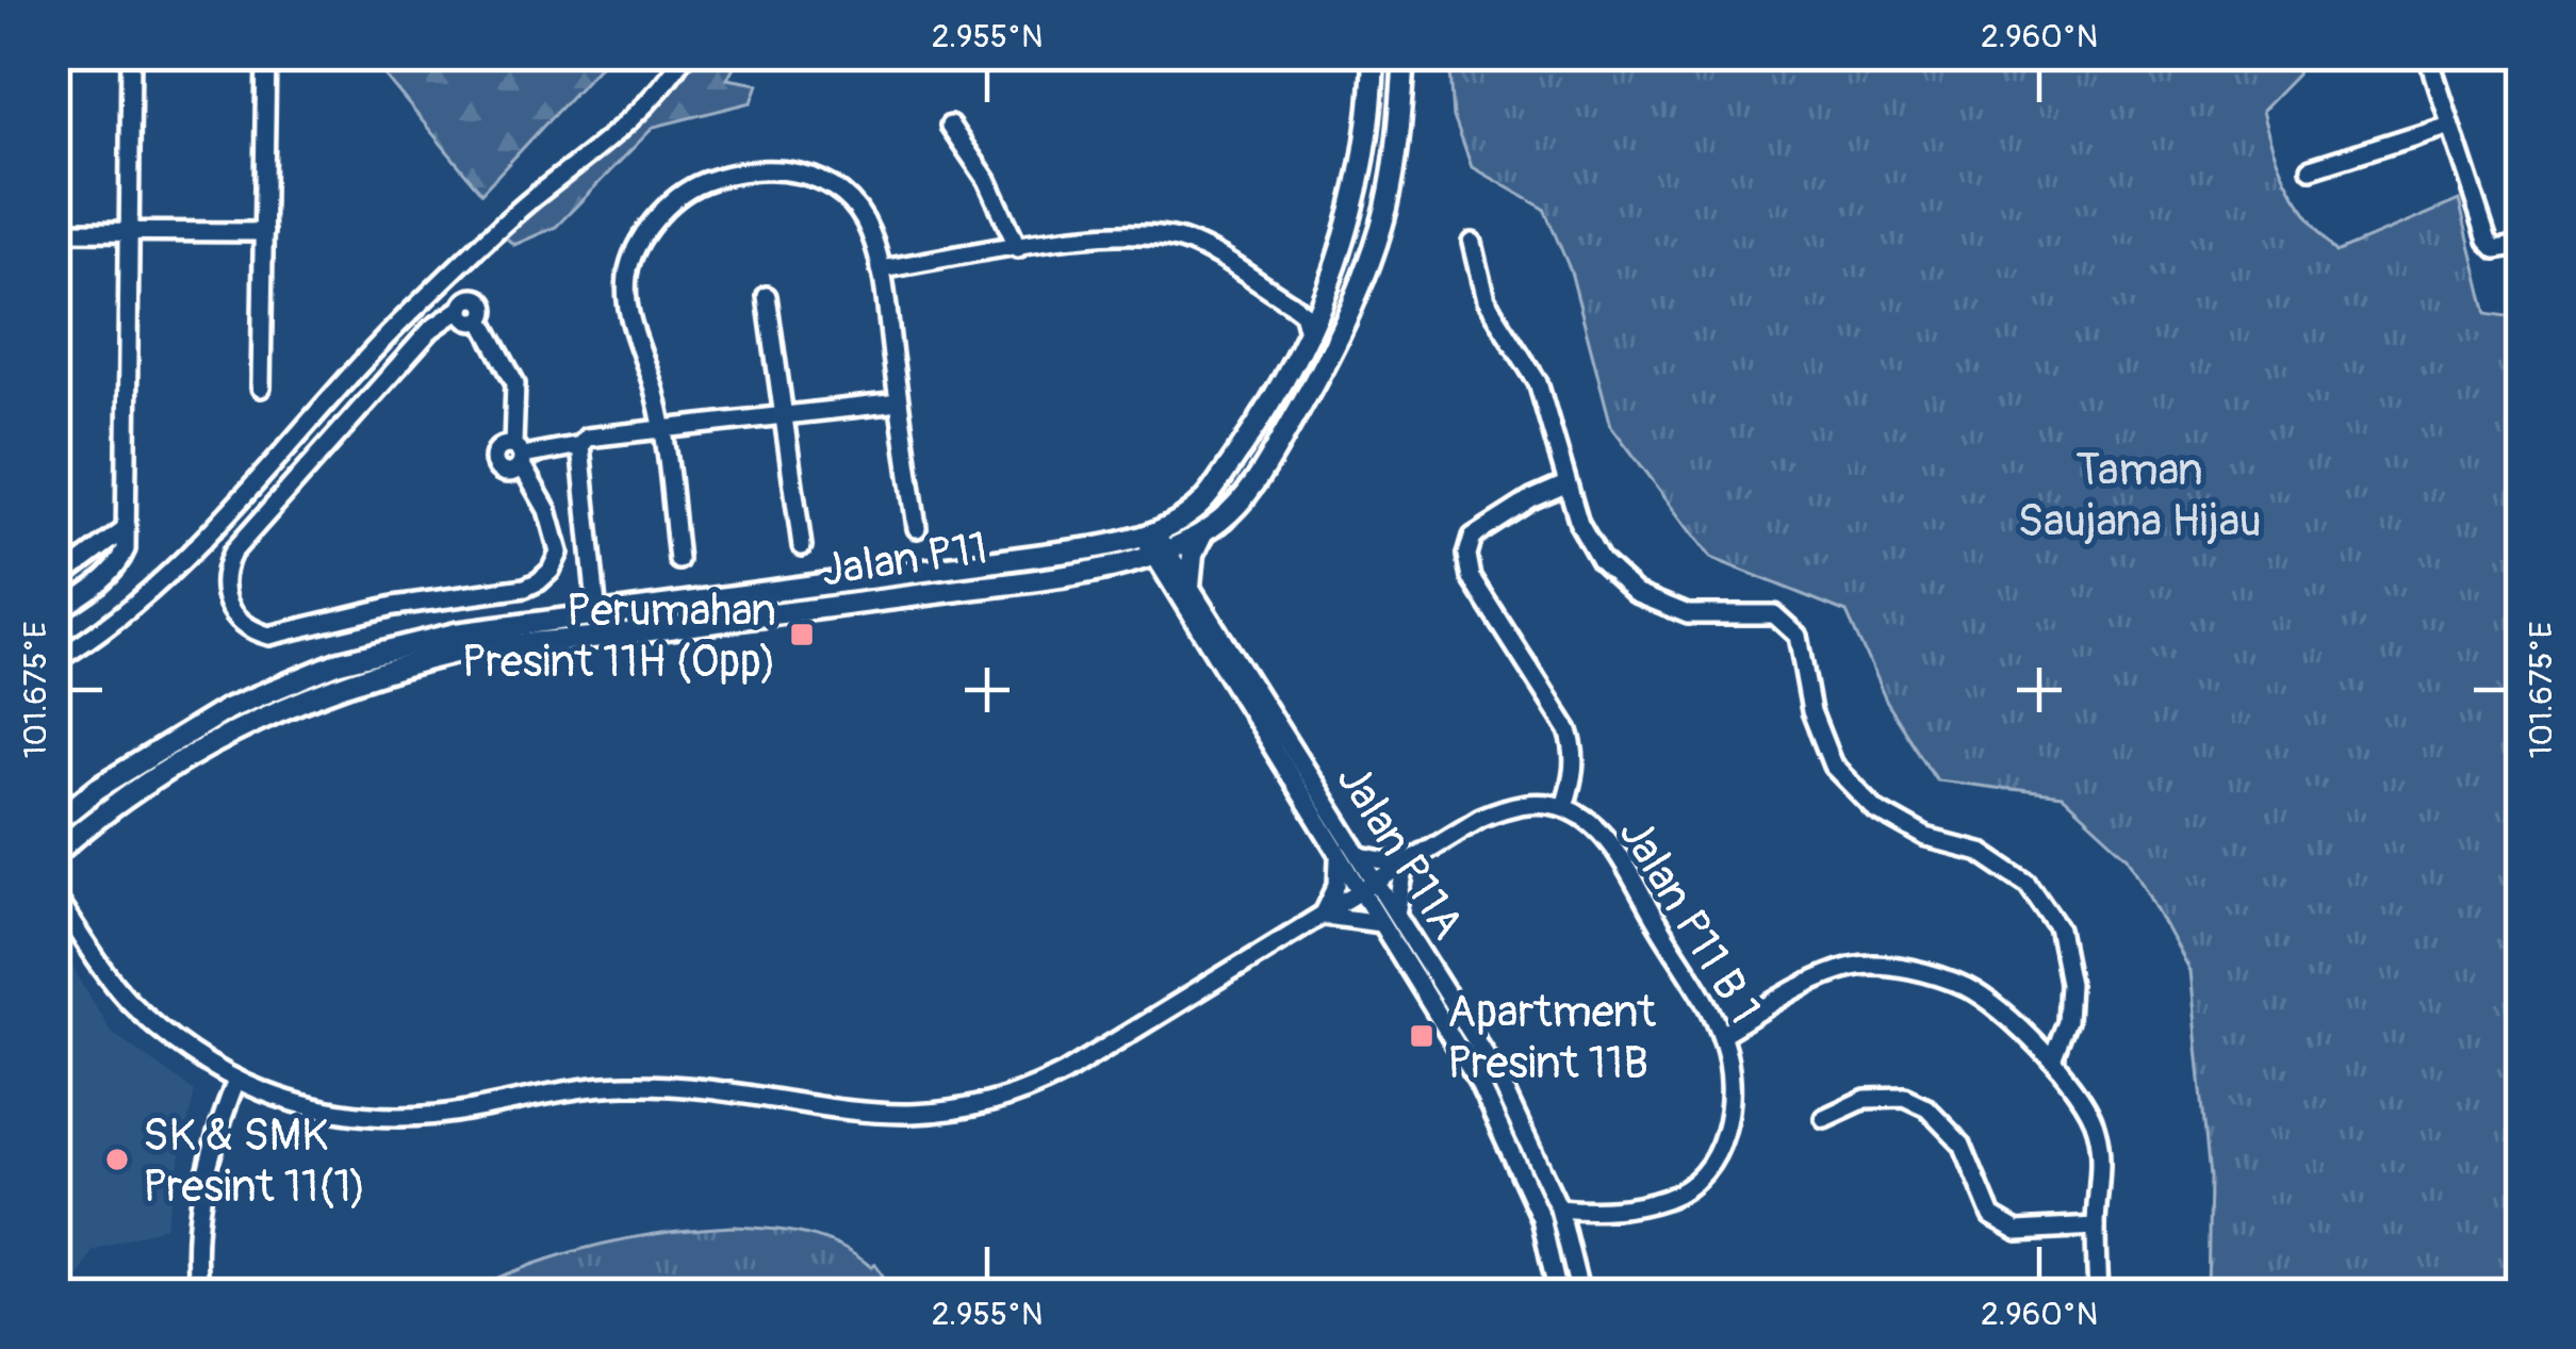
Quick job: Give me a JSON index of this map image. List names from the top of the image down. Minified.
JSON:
{"streets":{"main road":["Jalan P11"],"street":["Jalan P11A","Jalan P11 B 1"]},"crossings":[["Jalan P11","Jalan P11A"],["Jalan P11A","Jalan P11 B 1"]],"parks":["Taman Saujana Hijau"],"places":{"transit":["Perumahan Presint 11H (Opp)","Apartment Presint 11B"],"other":["SK & SMK Presint 11(1)"]},"coordinates":["2.955°N","2.960°N","101.675°E"]}
